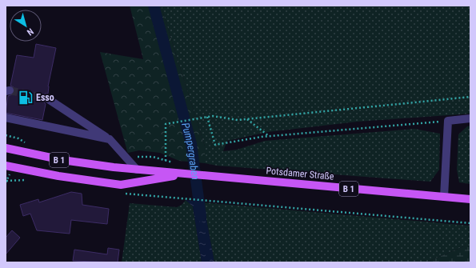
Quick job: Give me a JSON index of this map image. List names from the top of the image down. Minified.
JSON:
{"streets":{"main road":["B 1","Potsdamer Straße"]},"water":["Pumpergraben"],"places":{"fuel station":["Esso"]},"north":"bottom right"}
